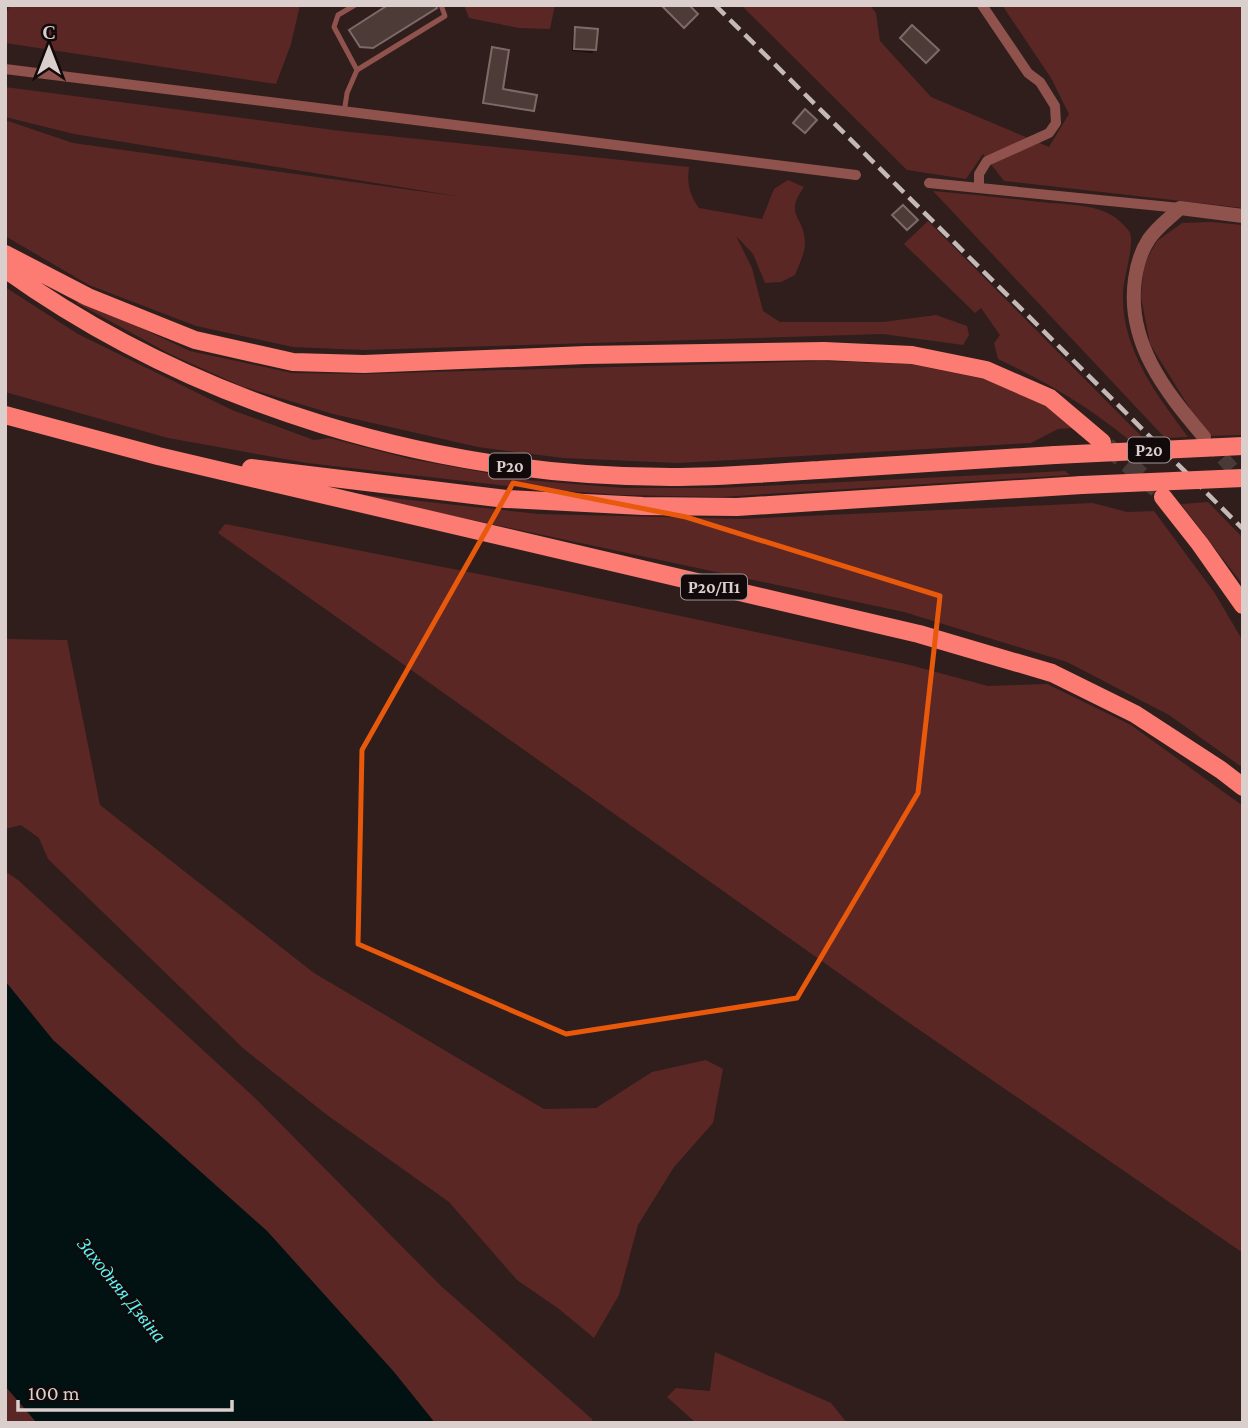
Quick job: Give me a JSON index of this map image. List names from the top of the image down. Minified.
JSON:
{"streets":{"main road":["Р20","Р20/П1"]},"crossings":[["Р20","Р20/П1"]],"water":["Заходняя Дзвіна"],"scale_bar":"100 m","north":"top"}
